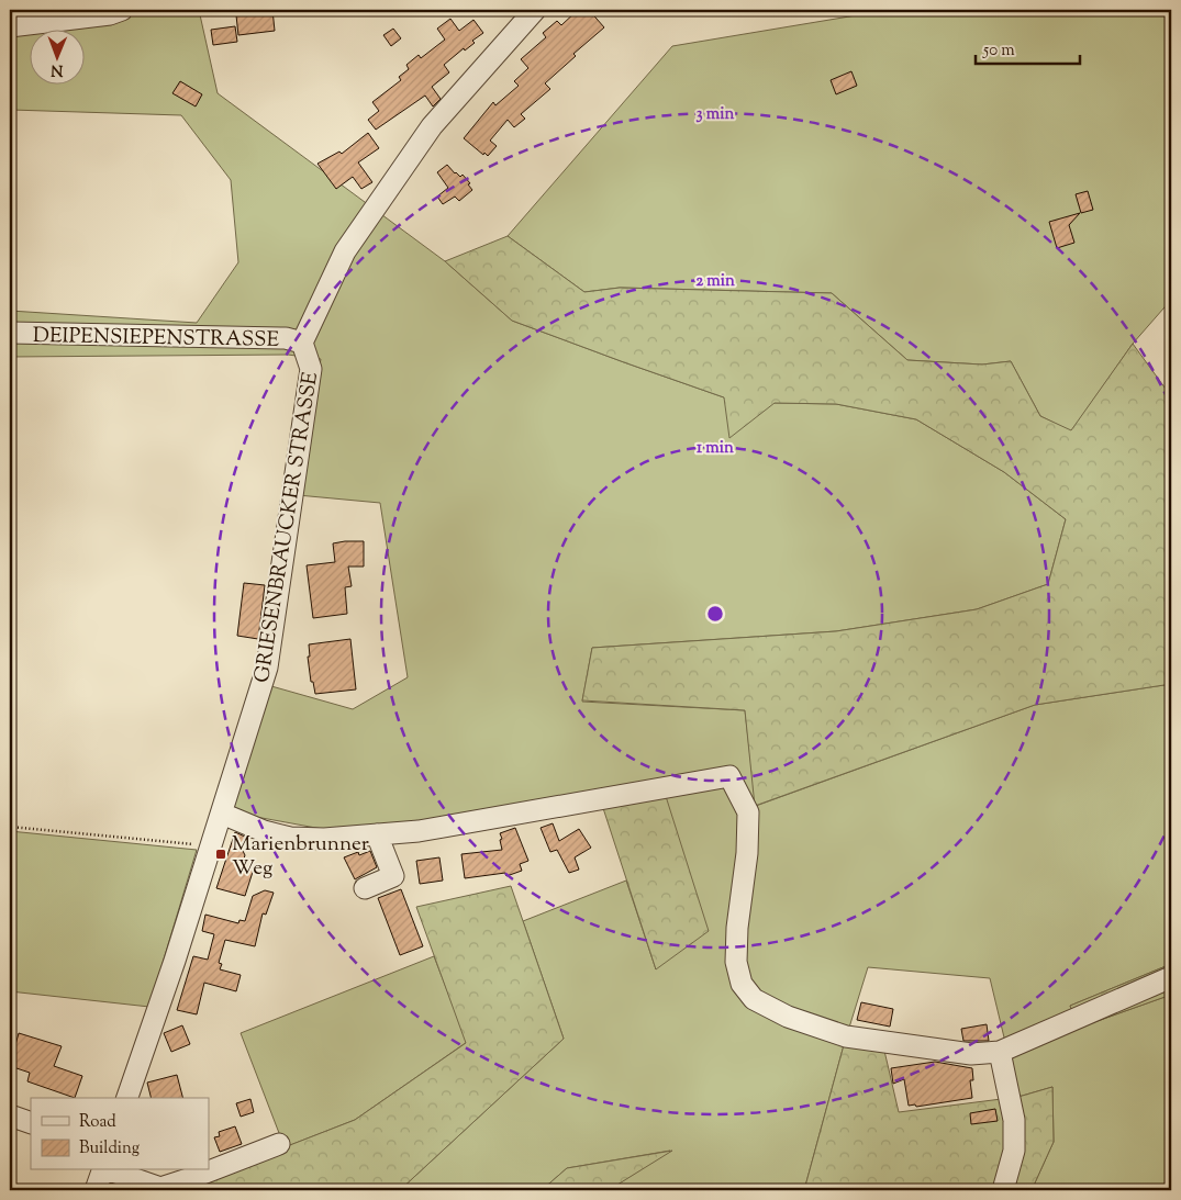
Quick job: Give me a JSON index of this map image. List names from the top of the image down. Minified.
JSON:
{"streets":{"street":["DEIPENSIEPENSTRASSE","GRIESENBRAUCKER STRASSE"]},"crossings":[["DEIPENSIEPENSTRASSE","GRIESENBRAUCKER STRASSE"]],"places":{"transit":["Marienbrunner Weg"]},"legend":["Road","Building"],"scale_bar":"50 m","north":"bottom","rings":["3 min","2 min","1 min"]}
